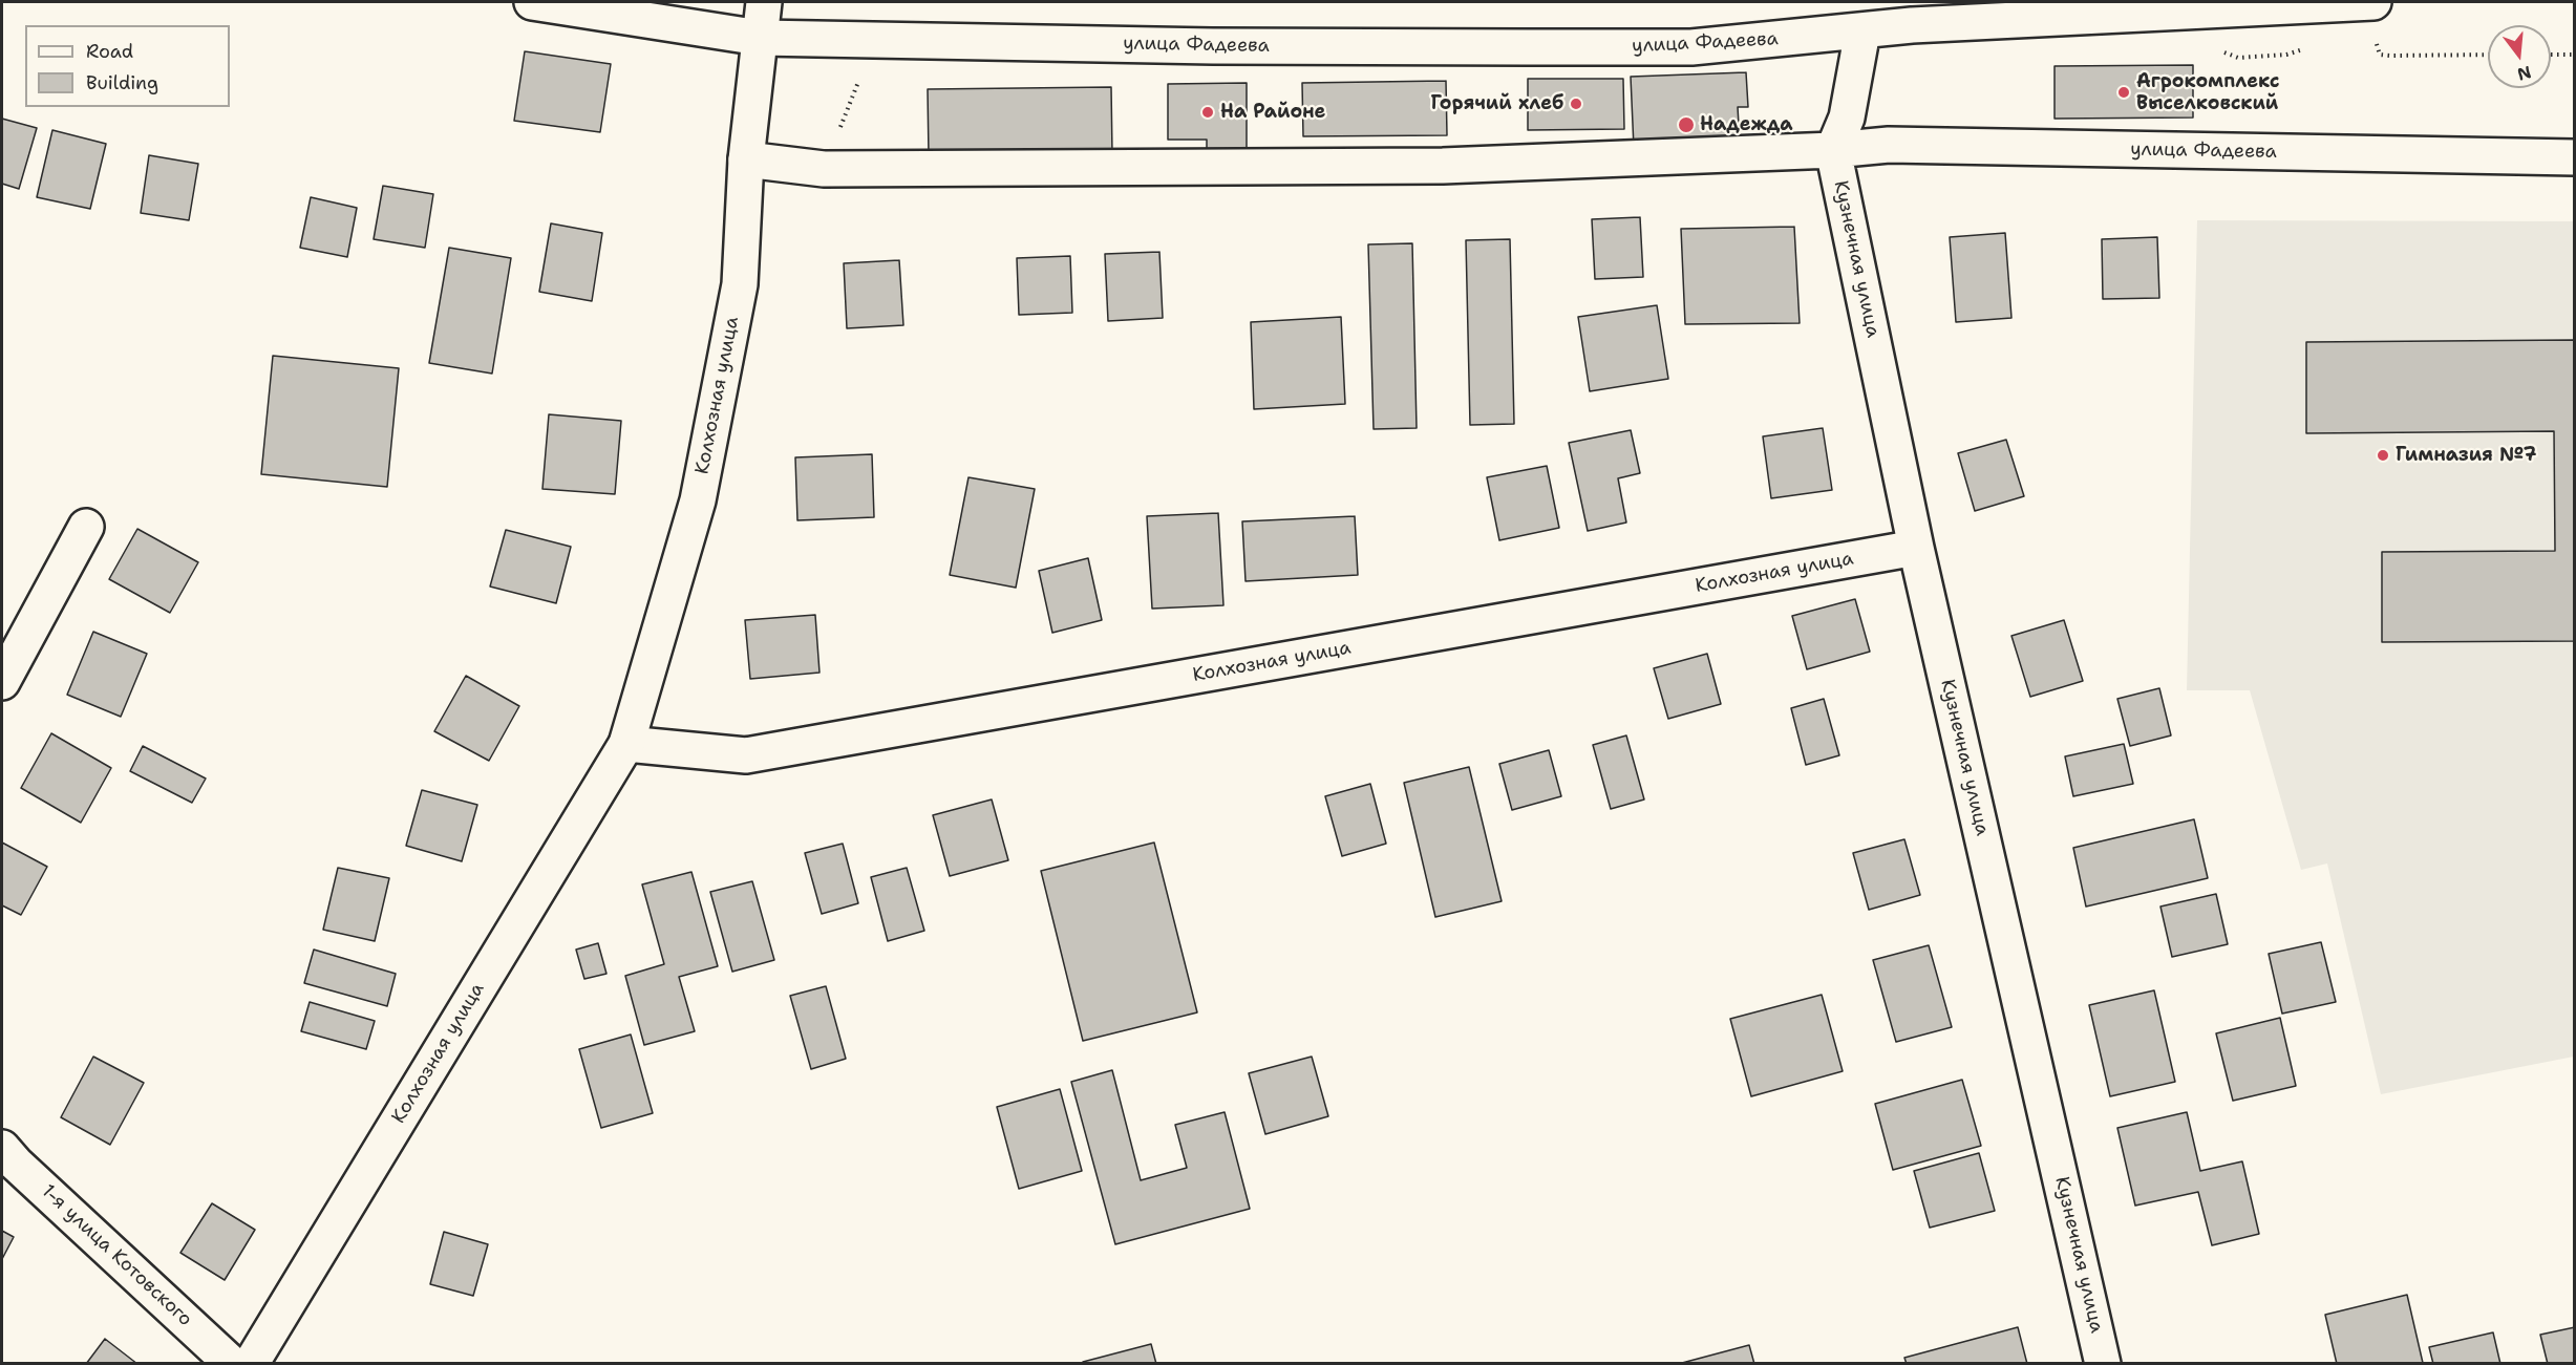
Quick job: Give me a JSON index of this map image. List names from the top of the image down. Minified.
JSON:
{"streets":{"street":["улица Фадеева","Кузнечная улица","Колхозная улица","1-я улица Котовского"]},"crossings":[["улица Фадеева","Кузнечная улица"],["улица Фадеева","Колхозная улица"],["Кузнечная улица","Колхозная улица"]],"places":["Агрокомплекс Выселковский","Горячий хлеб","На Районе","Надежда","Гимназия №7"],"legend":["Road","Building"],"north":"bottom"}
